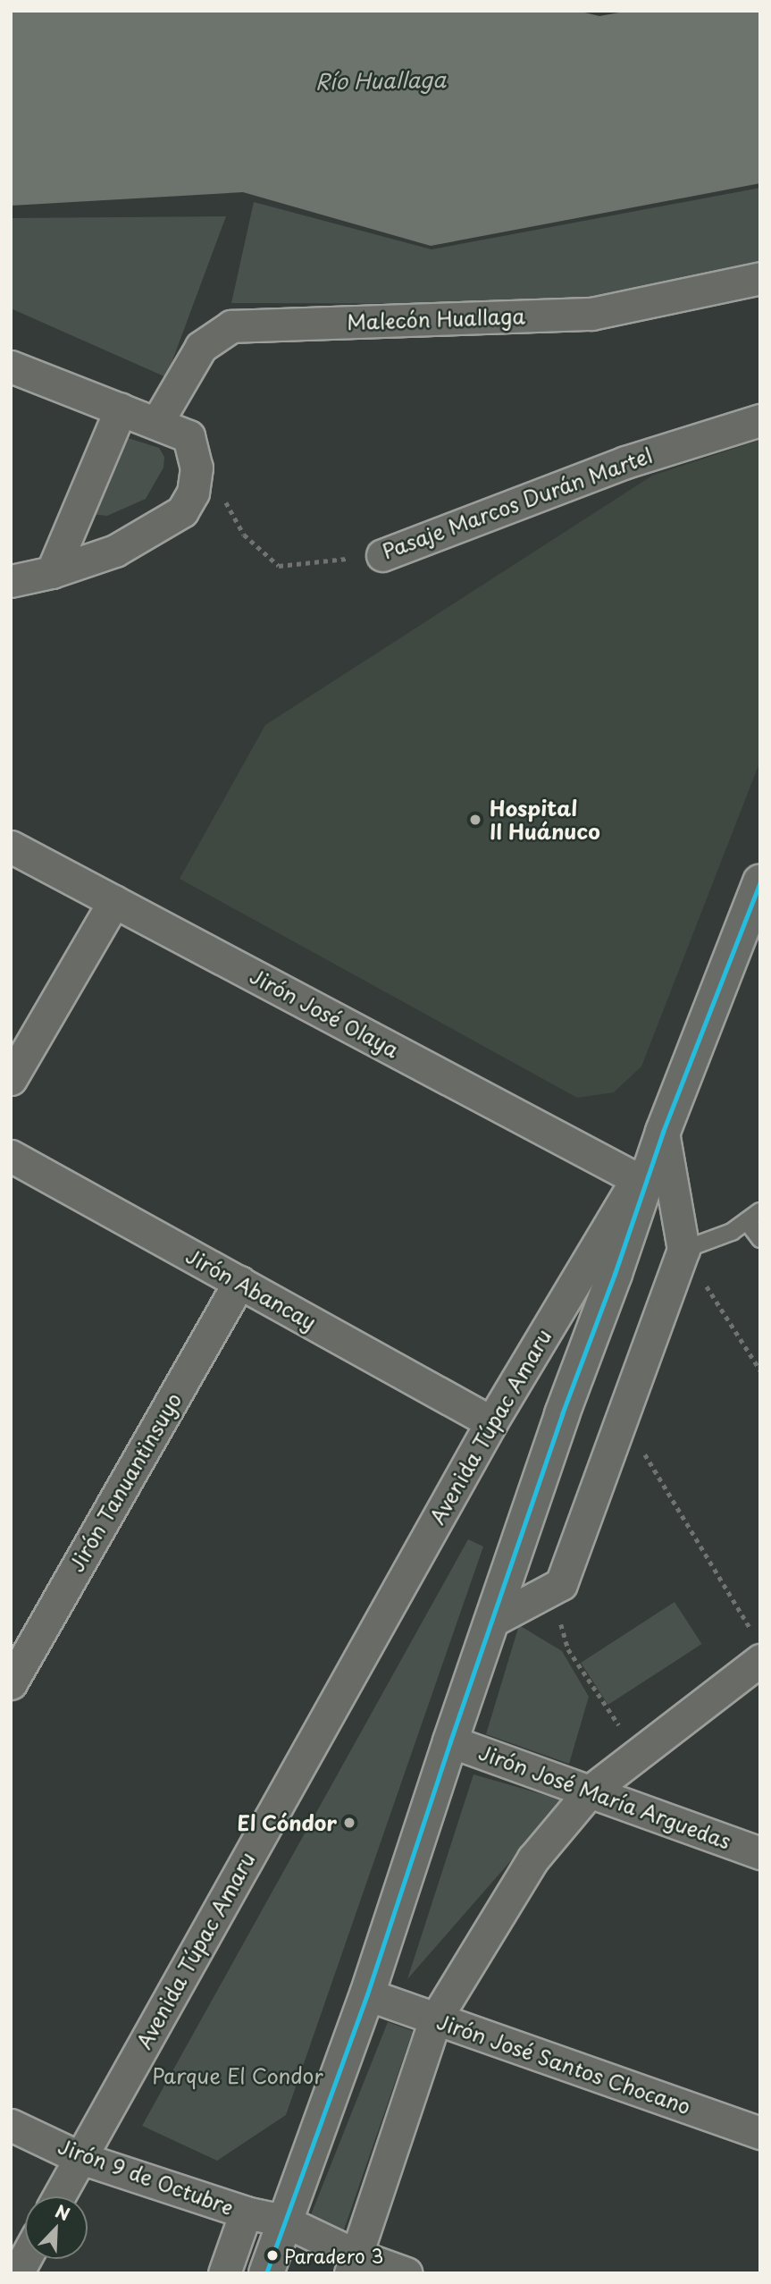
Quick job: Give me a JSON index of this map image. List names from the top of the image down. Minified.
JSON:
{"streets":{"street":["Malecón Huallaga","Pasaje Marcos Durán Martel","Jirón José Olaya","Jirón Abancay","Avenida Túpac Amaru","Jirón Tanuantinsuyo","Jirón José María Arguedas","Jirón José Santos Chocano","Jirón 9 de Octubre"]},"crossings":[["Jirón José Olaya","Avenida Túpac Amaru"],["Jirón Abancay","Avenida Túpac Amaru"],["Jirón Abancay","Jirón Tanuantinsuyo"],["Avenida Túpac Amaru","Jirón 9 de Octubre"]],"water":["Río Huallaga"],"parks":["Parque El Condor"],"places":["Hospital II Huánuco","El Cóndor","Paradero 3"],"north":"top right"}
